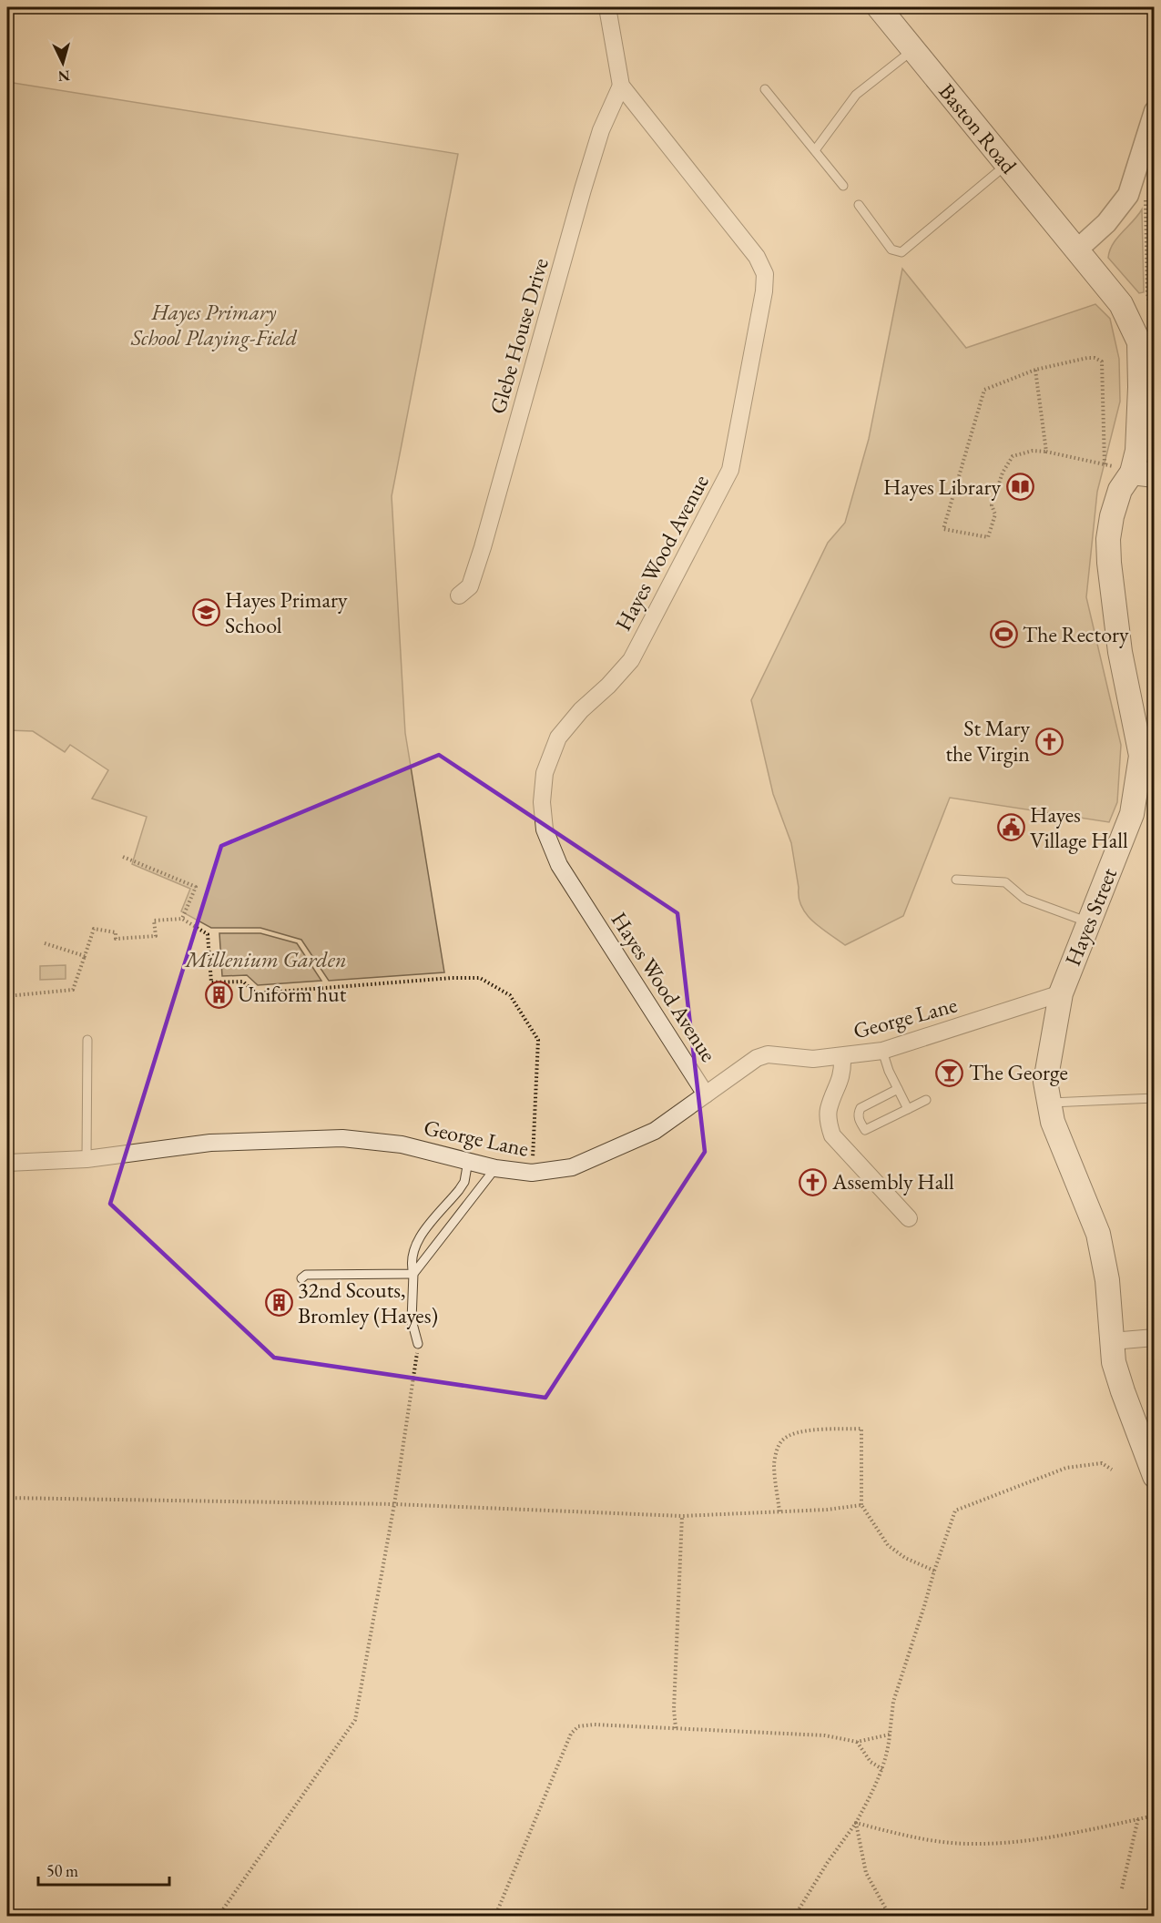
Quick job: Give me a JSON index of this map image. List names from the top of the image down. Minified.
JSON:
{"streets":{"main road":["Baston Road","Hayes Street"],"street":["Glebe House Drive","Hayes Wood Avenue","George Lane"]},"crossings":[["Baston Road","Hayes Street"],["Glebe House Drive","Hayes Wood Avenue"],["Hayes Wood Avenue","George Lane"],["Hayes Street","George Lane"]],"parks":["Hayes Primary School Playing-Field","Millenium Garden"],"places":{"library":["Hayes Library"],"school or university":["Hayes Primary School"],"sports":["The Rectory"],"church":["St Mary the Virgin","Assembly Hall"],"public building":["Hayes Village Hall"],"building":["Uniform hut","32nd Scouts, Bromley (Hayes)"],"bar":["The George"]},"scale_bar":"50 m","north":"bottom"}
